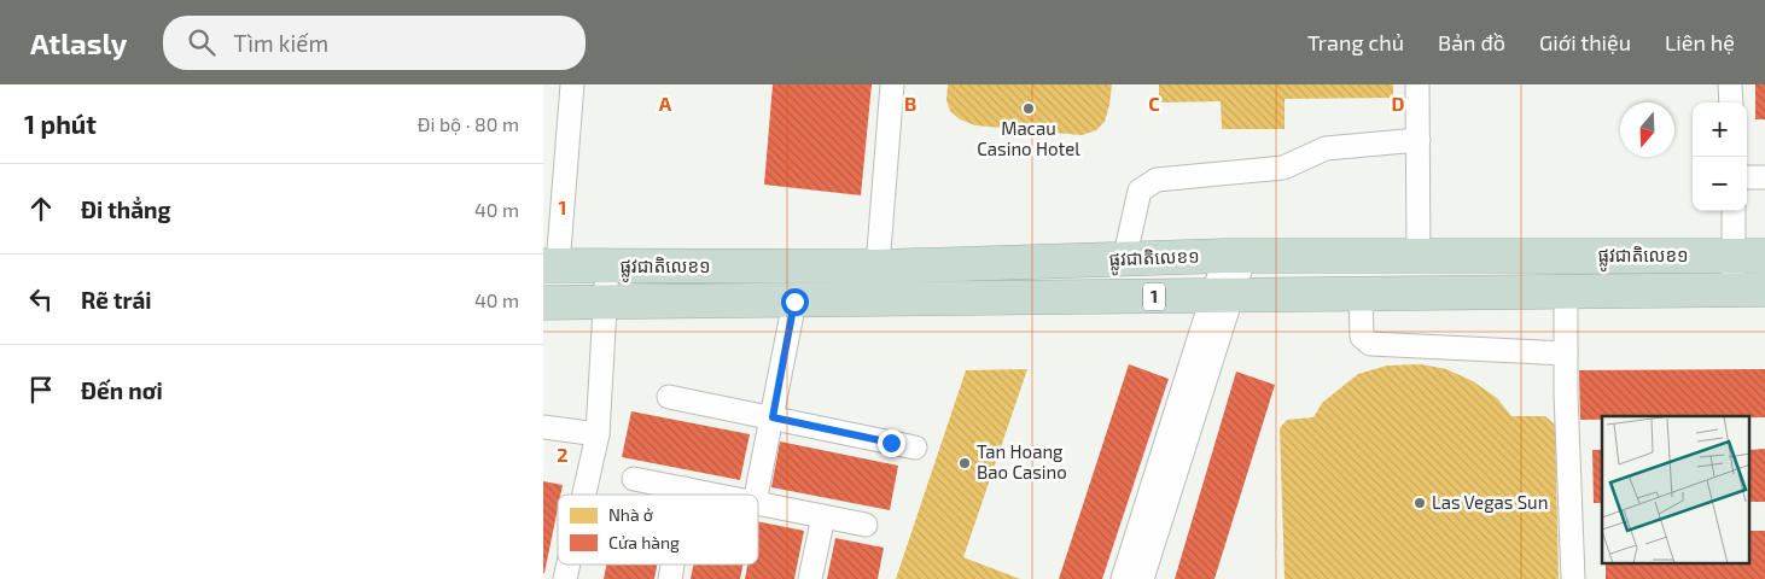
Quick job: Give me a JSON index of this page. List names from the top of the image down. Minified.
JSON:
{"streets":{"highway":["ផ្លូវជាតិលេខ១","1"]},"places":["Macau Casino Hotel","Tan Hoang Bao Casino","Las Vegas Sun"],"legend":["Nhà ở","Cửa hàng"],"north":"bottom","page":{"header":"Atlasly","search":"Tìm kiếm","nav":["Trang chủ","Bản đồ","Giới thiệu","Liên hệ"],"heading":["1 phút","Đi bộ · 80 m"],"map_buttons":["+","−"],"list":[["Đi thẳng","40 m"],["Rẽ trái","40 m"],"Đến nơi"]},"grid":{"columns":["A","B","C","D"],"rows":["1","2"]}}
